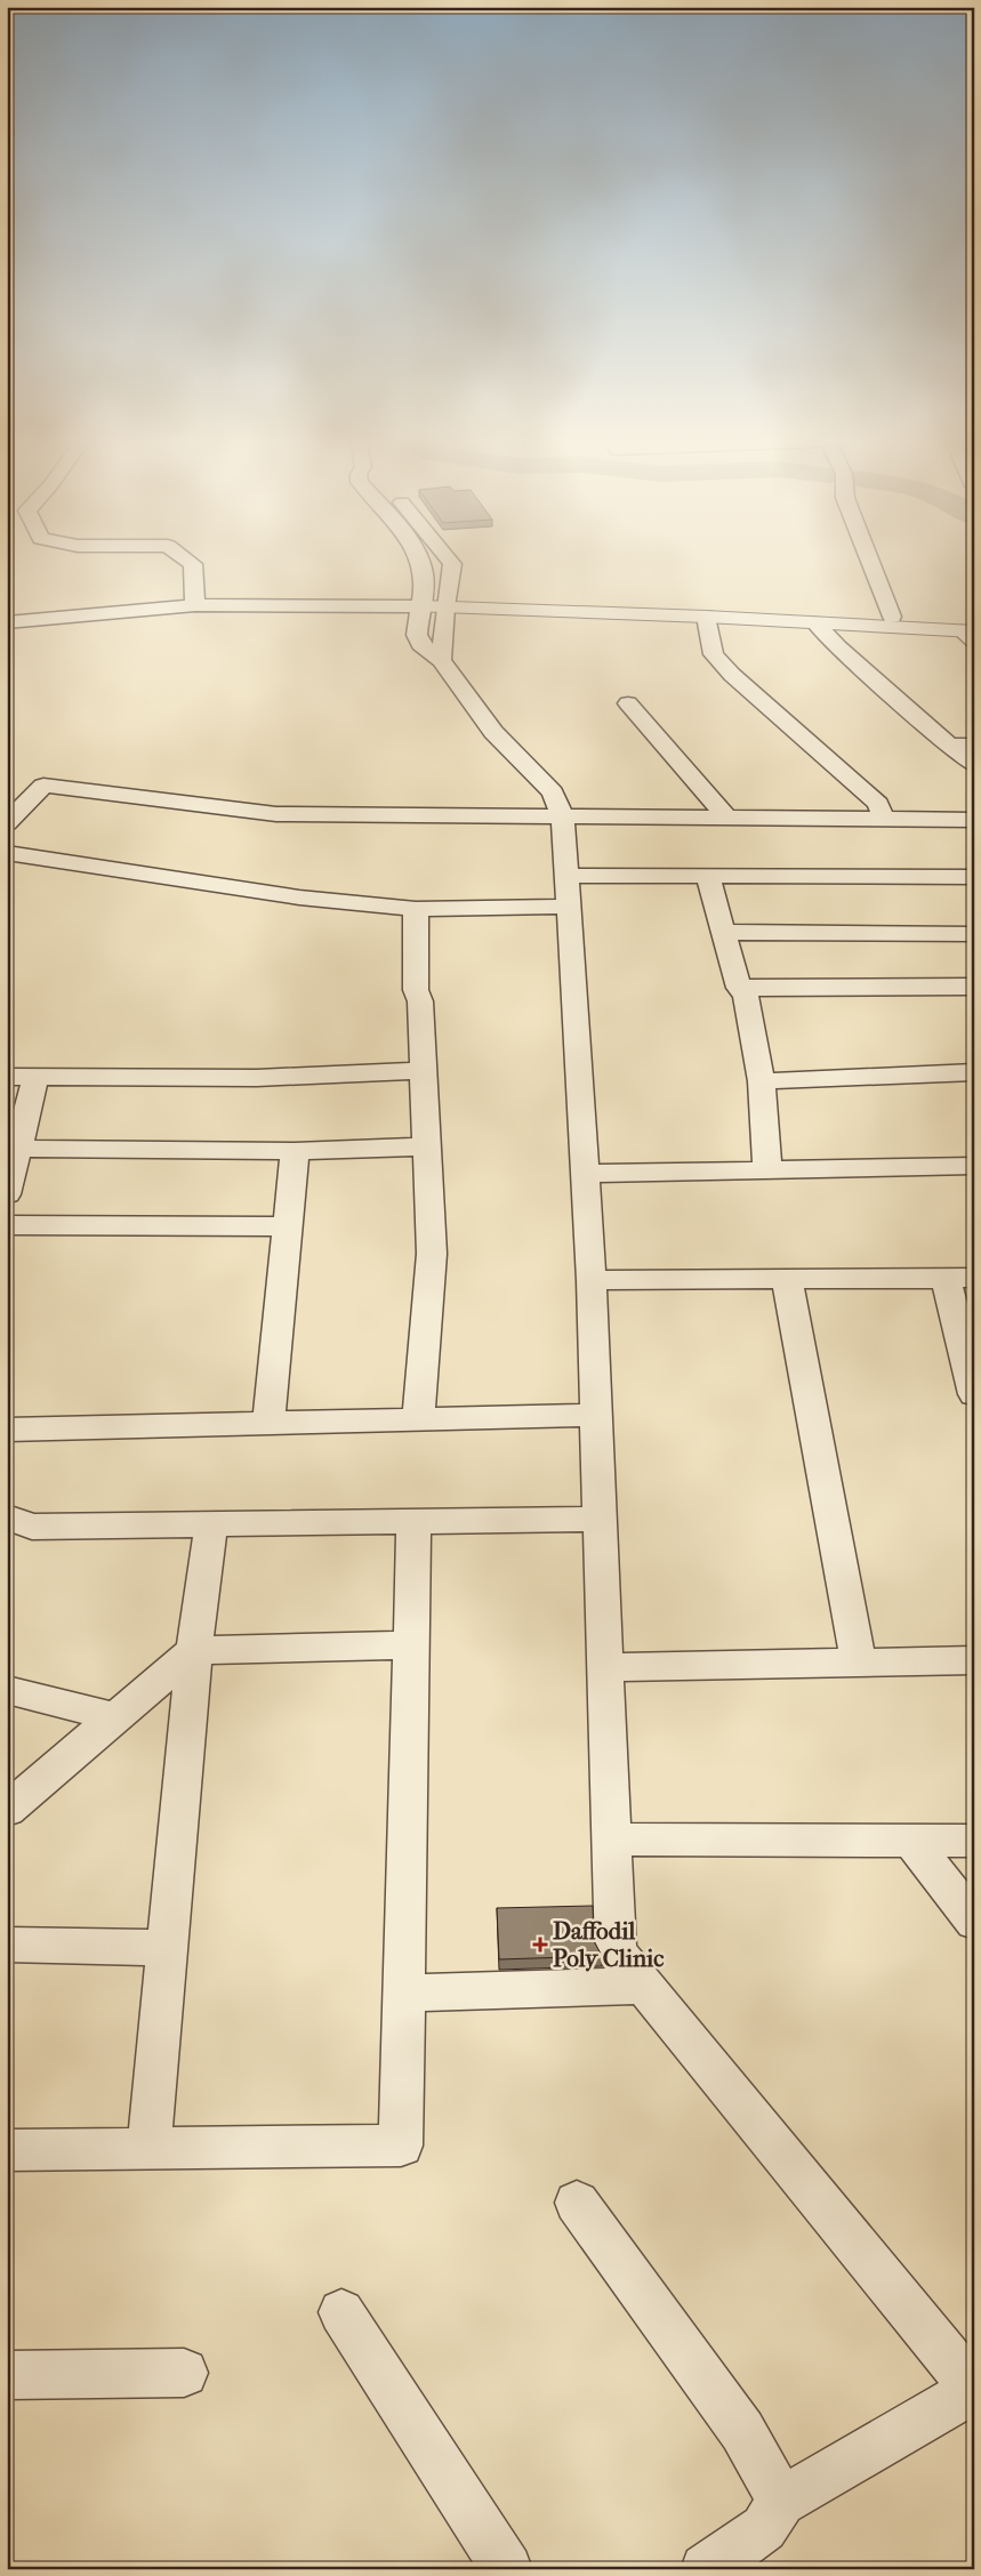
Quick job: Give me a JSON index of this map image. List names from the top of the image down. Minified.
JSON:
{"places":{"health":["Daffodil Poly Clinic"]}}
